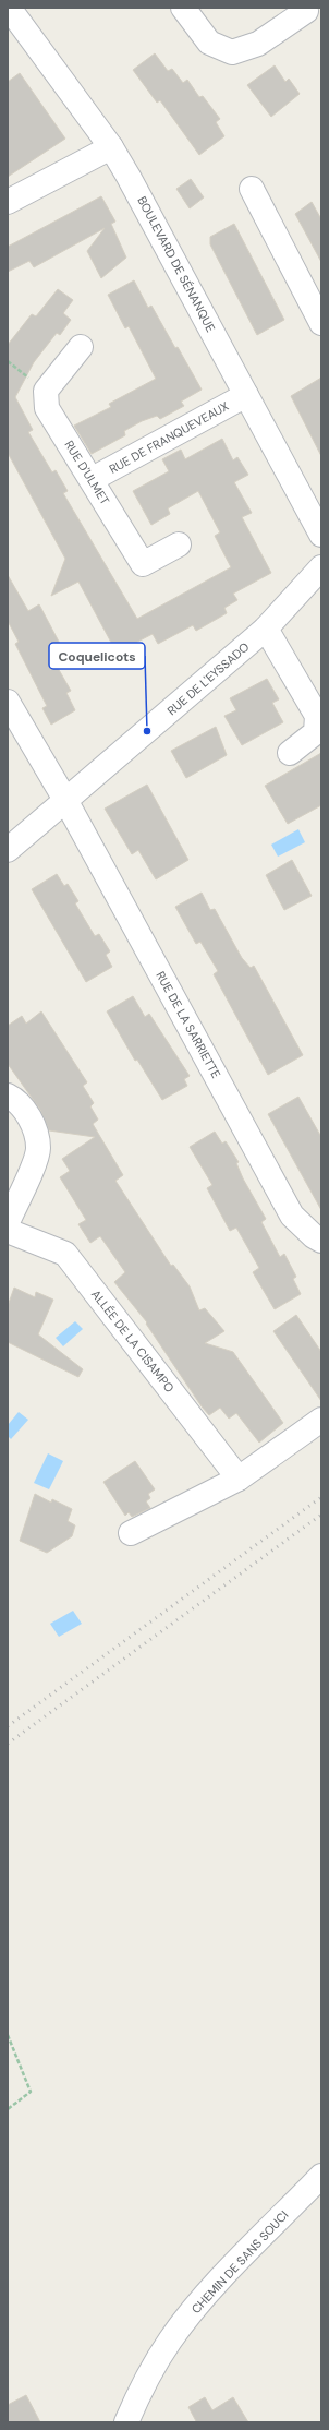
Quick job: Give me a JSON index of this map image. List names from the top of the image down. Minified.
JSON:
{"streets":{"street":["BOULEVARD DE SÉNANQUE","RUE DE FRANQUEVEAUX","RUE D'ULMET","RUE DE L'EYSSADO","RUE DE LA SARRIETTE","ALLÉE DE LA CISAMPO","CHEMIN DE SANS SOUCI"]},"crossings":[["BOULEVARD DE SÉNANQUE","RUE DE FRANQUEVEAUX"],["RUE DE FRANQUEVEAUX","RUE D'ULMET"],["RUE DE L'EYSSADO","RUE DE LA SARRIETTE"]],"places":["Coquelicots"]}
